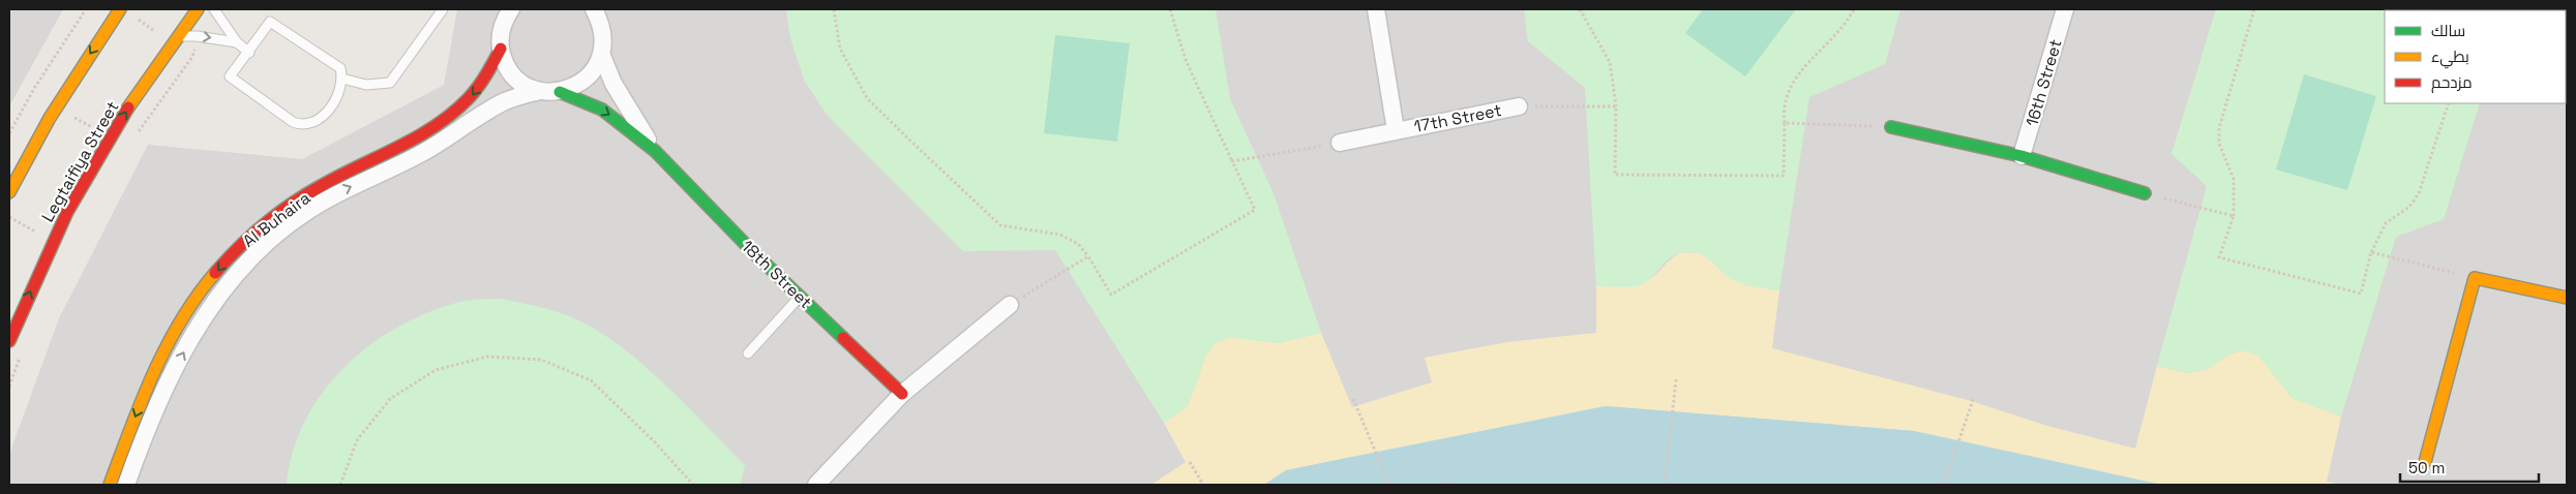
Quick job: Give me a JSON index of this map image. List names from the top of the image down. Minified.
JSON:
{"streets":{"street":["16th Street","17th Street","Legtaifiya Street","Al Buhaira","18th Street"]},"legend":["سالك","بطيء","مزدحم"],"scale_bar":"50 m"}
